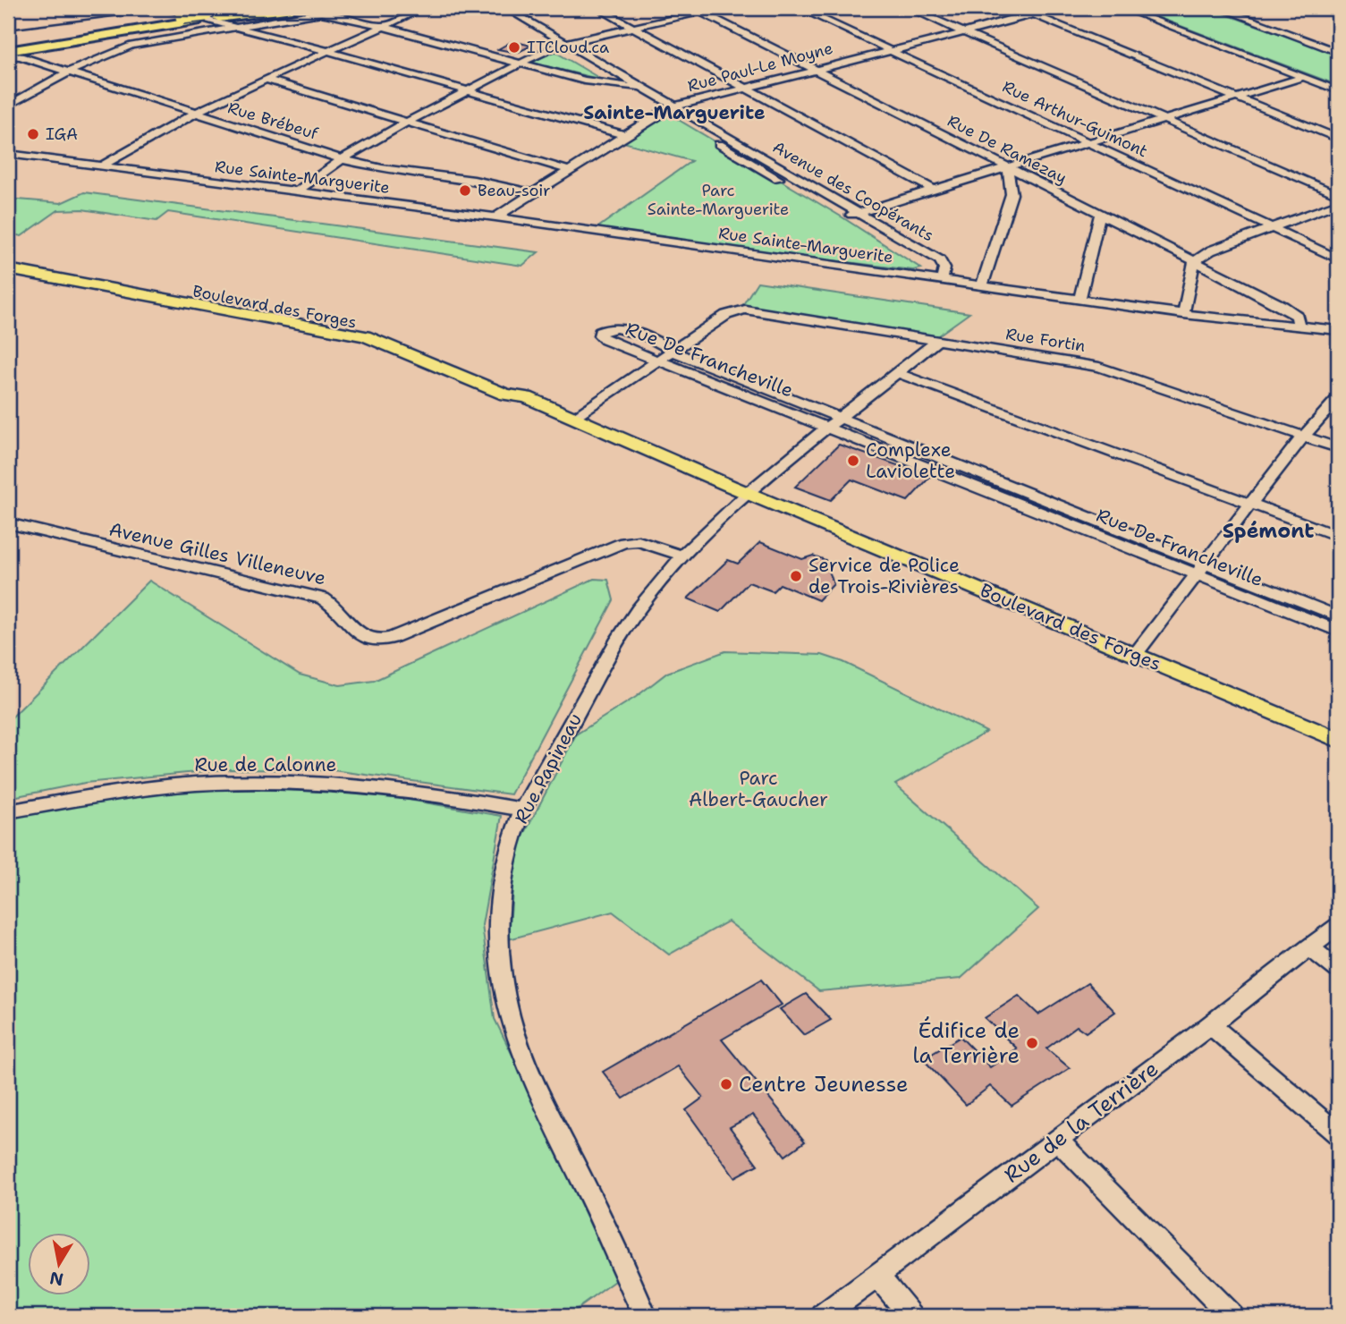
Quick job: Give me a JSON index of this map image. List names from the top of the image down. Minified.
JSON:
{"streets":{"main road":["Boulevard des Forges"],"street":["Rue Paul-Le Moyne","Rue Arthur-Guimont","Rue Brébeuf","Rue De Ramezay","Rue Sainte-Marguerite","Avenue des Coopérants","Rue Fortin","Rue De Francheville","Avenue Gilles Villeneuve","Rue de Calonne","Rue Papineau","Rue de la Terrière"]},"crossings":[["Rue Paul-Le Moyne","Rue Arthur-Guimont"],["Rue Paul-Le Moyne","Rue Brébeuf"],["Rue Paul-Le Moyne","Rue De Ramezay"],["Rue Paul-Le Moyne","Rue Sainte-Marguerite"],["Rue Paul-Le Moyne","Avenue des Coopérants"],["Rue De Ramezay","Rue Sainte-Marguerite"],["Rue Sainte-Marguerite","Avenue des Coopérants"],["Boulevard des Forges","Rue Papineau"],["Rue Fortin","Rue De Francheville"],["Rue Fortin","Rue Papineau"],["Rue De Francheville","Rue Papineau"],["Avenue Gilles Villeneuve","Rue Papineau"],["Rue de Calonne","Rue Papineau"]],"districts":["Sainte-Marguerite","Spémont"],"parks":["Parc Sainte-Marguerite","Parc Albert-Gaucher"],"places":["ITCloud.ca","IGA","Beau-soir","Complexe Laviolette","Service de Police de Trois-Rivières","Édifice de la Terrière","Centre Jeunesse"],"north":"bottom"}
